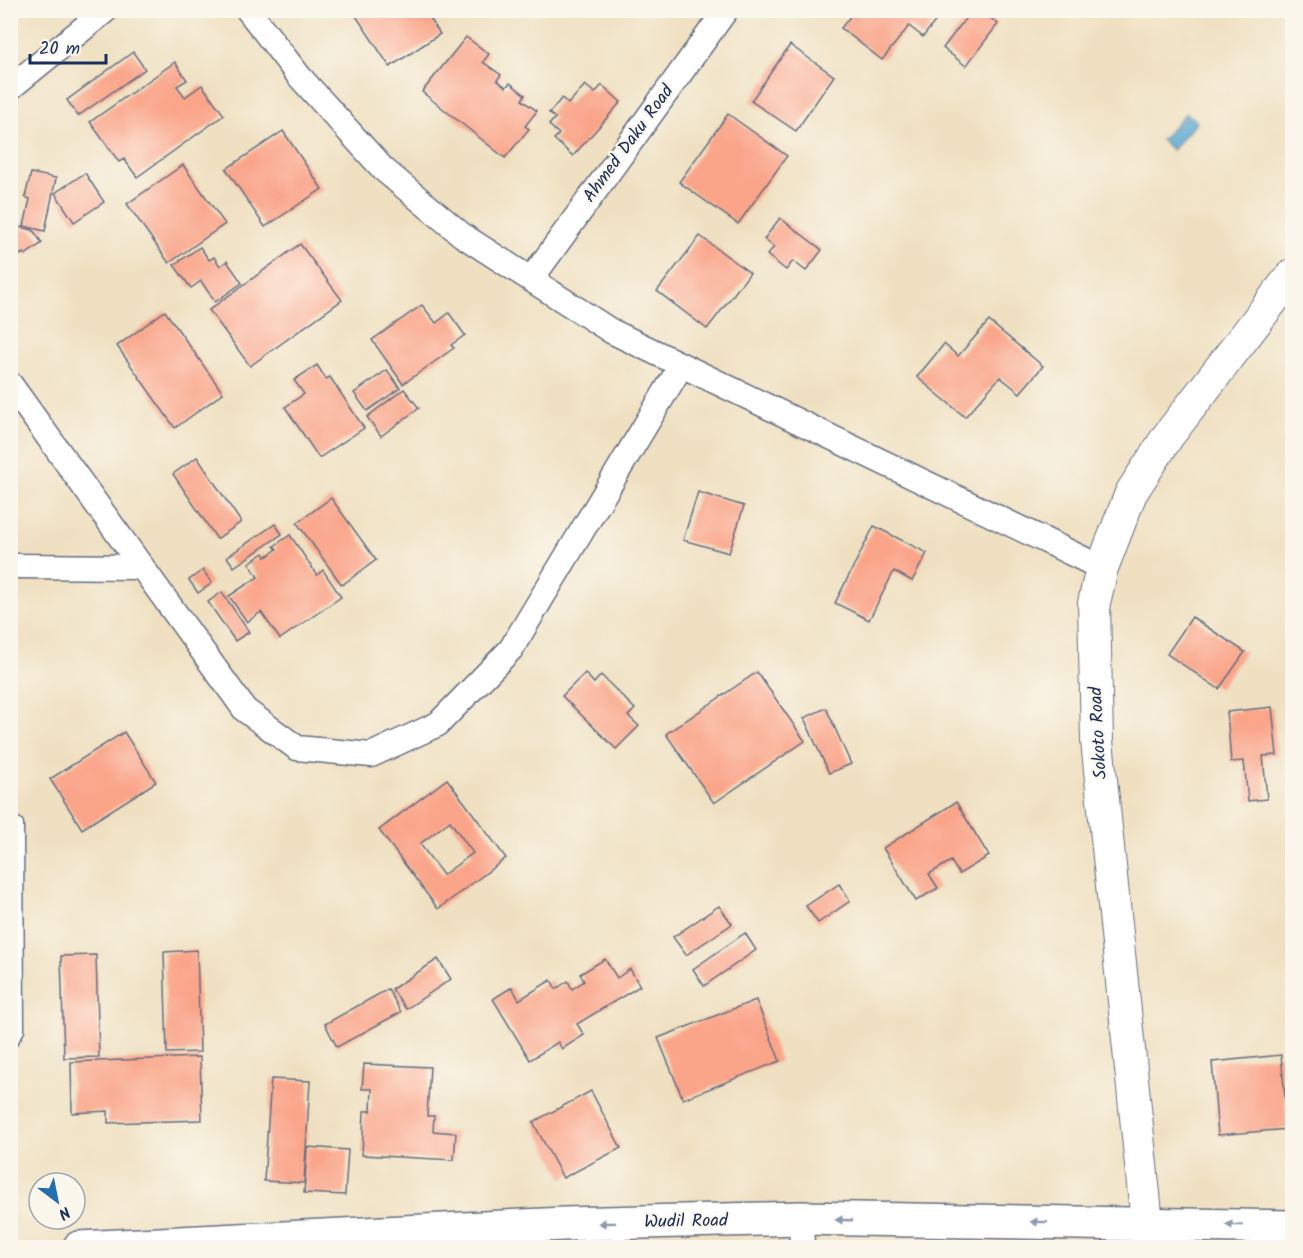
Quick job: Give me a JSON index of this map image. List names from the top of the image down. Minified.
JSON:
{"streets":{"main road":["Wudil Road"],"street":["Ahmed Daku Road","Sokoto Road"]},"crossings":[["Sokoto Road","Wudil Road"]],"one_way":["Wudil Road"],"scale_bar":"20 m","north":"bottom right"}
